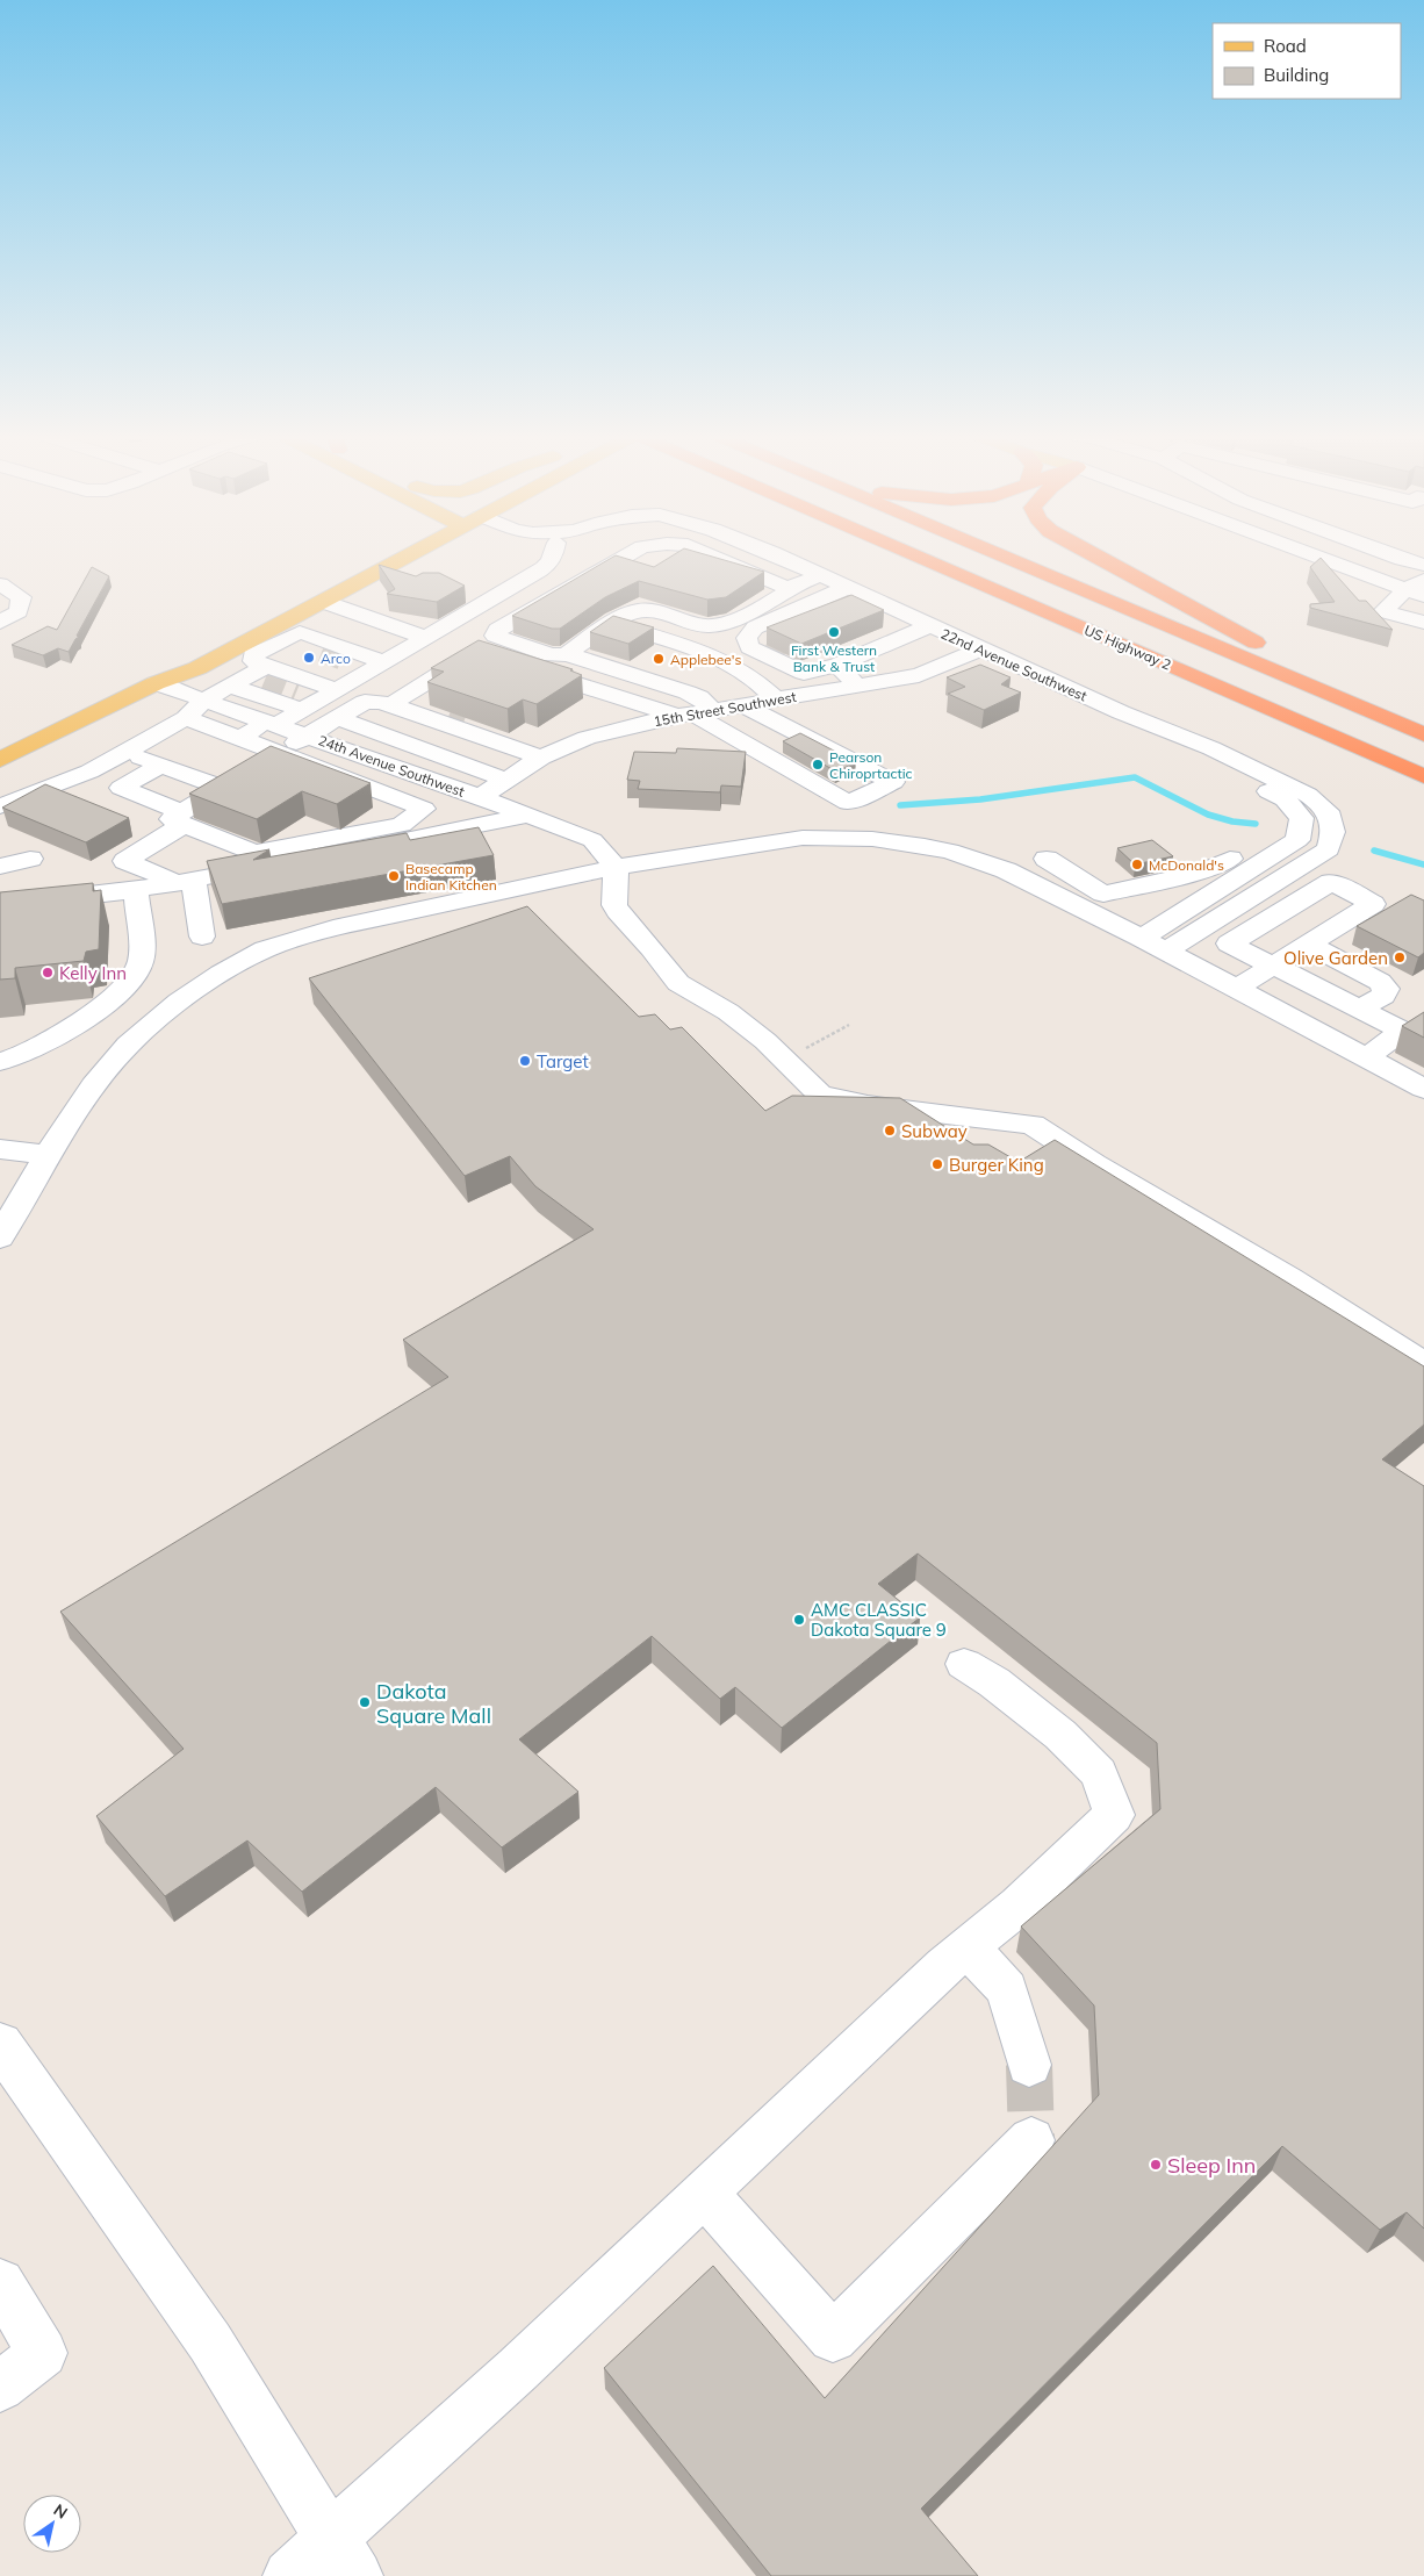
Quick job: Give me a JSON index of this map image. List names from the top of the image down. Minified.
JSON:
{"streets":{"highway":["US Highway 2"],"street":["22nd Avenue Southwest","15th Street Southwest","24th Avenue Southwest"]},"crossings":[["22nd Avenue Southwest","15th Street Southwest"],["15th Street Southwest","24th Avenue Southwest"]],"places":["First Western Bank & Trust","Arco","Applebee's","Pearson Chiroprtactic","McDonald's","Basecamp Indian Kitchen","Olive Garden","Kelly Inn","Target","Subway","Burger King","AMC CLASSIC Dakota Square 9","Dakota Square Mall","Sleep Inn"],"legend":["Road","Building"],"north":"top right"}
